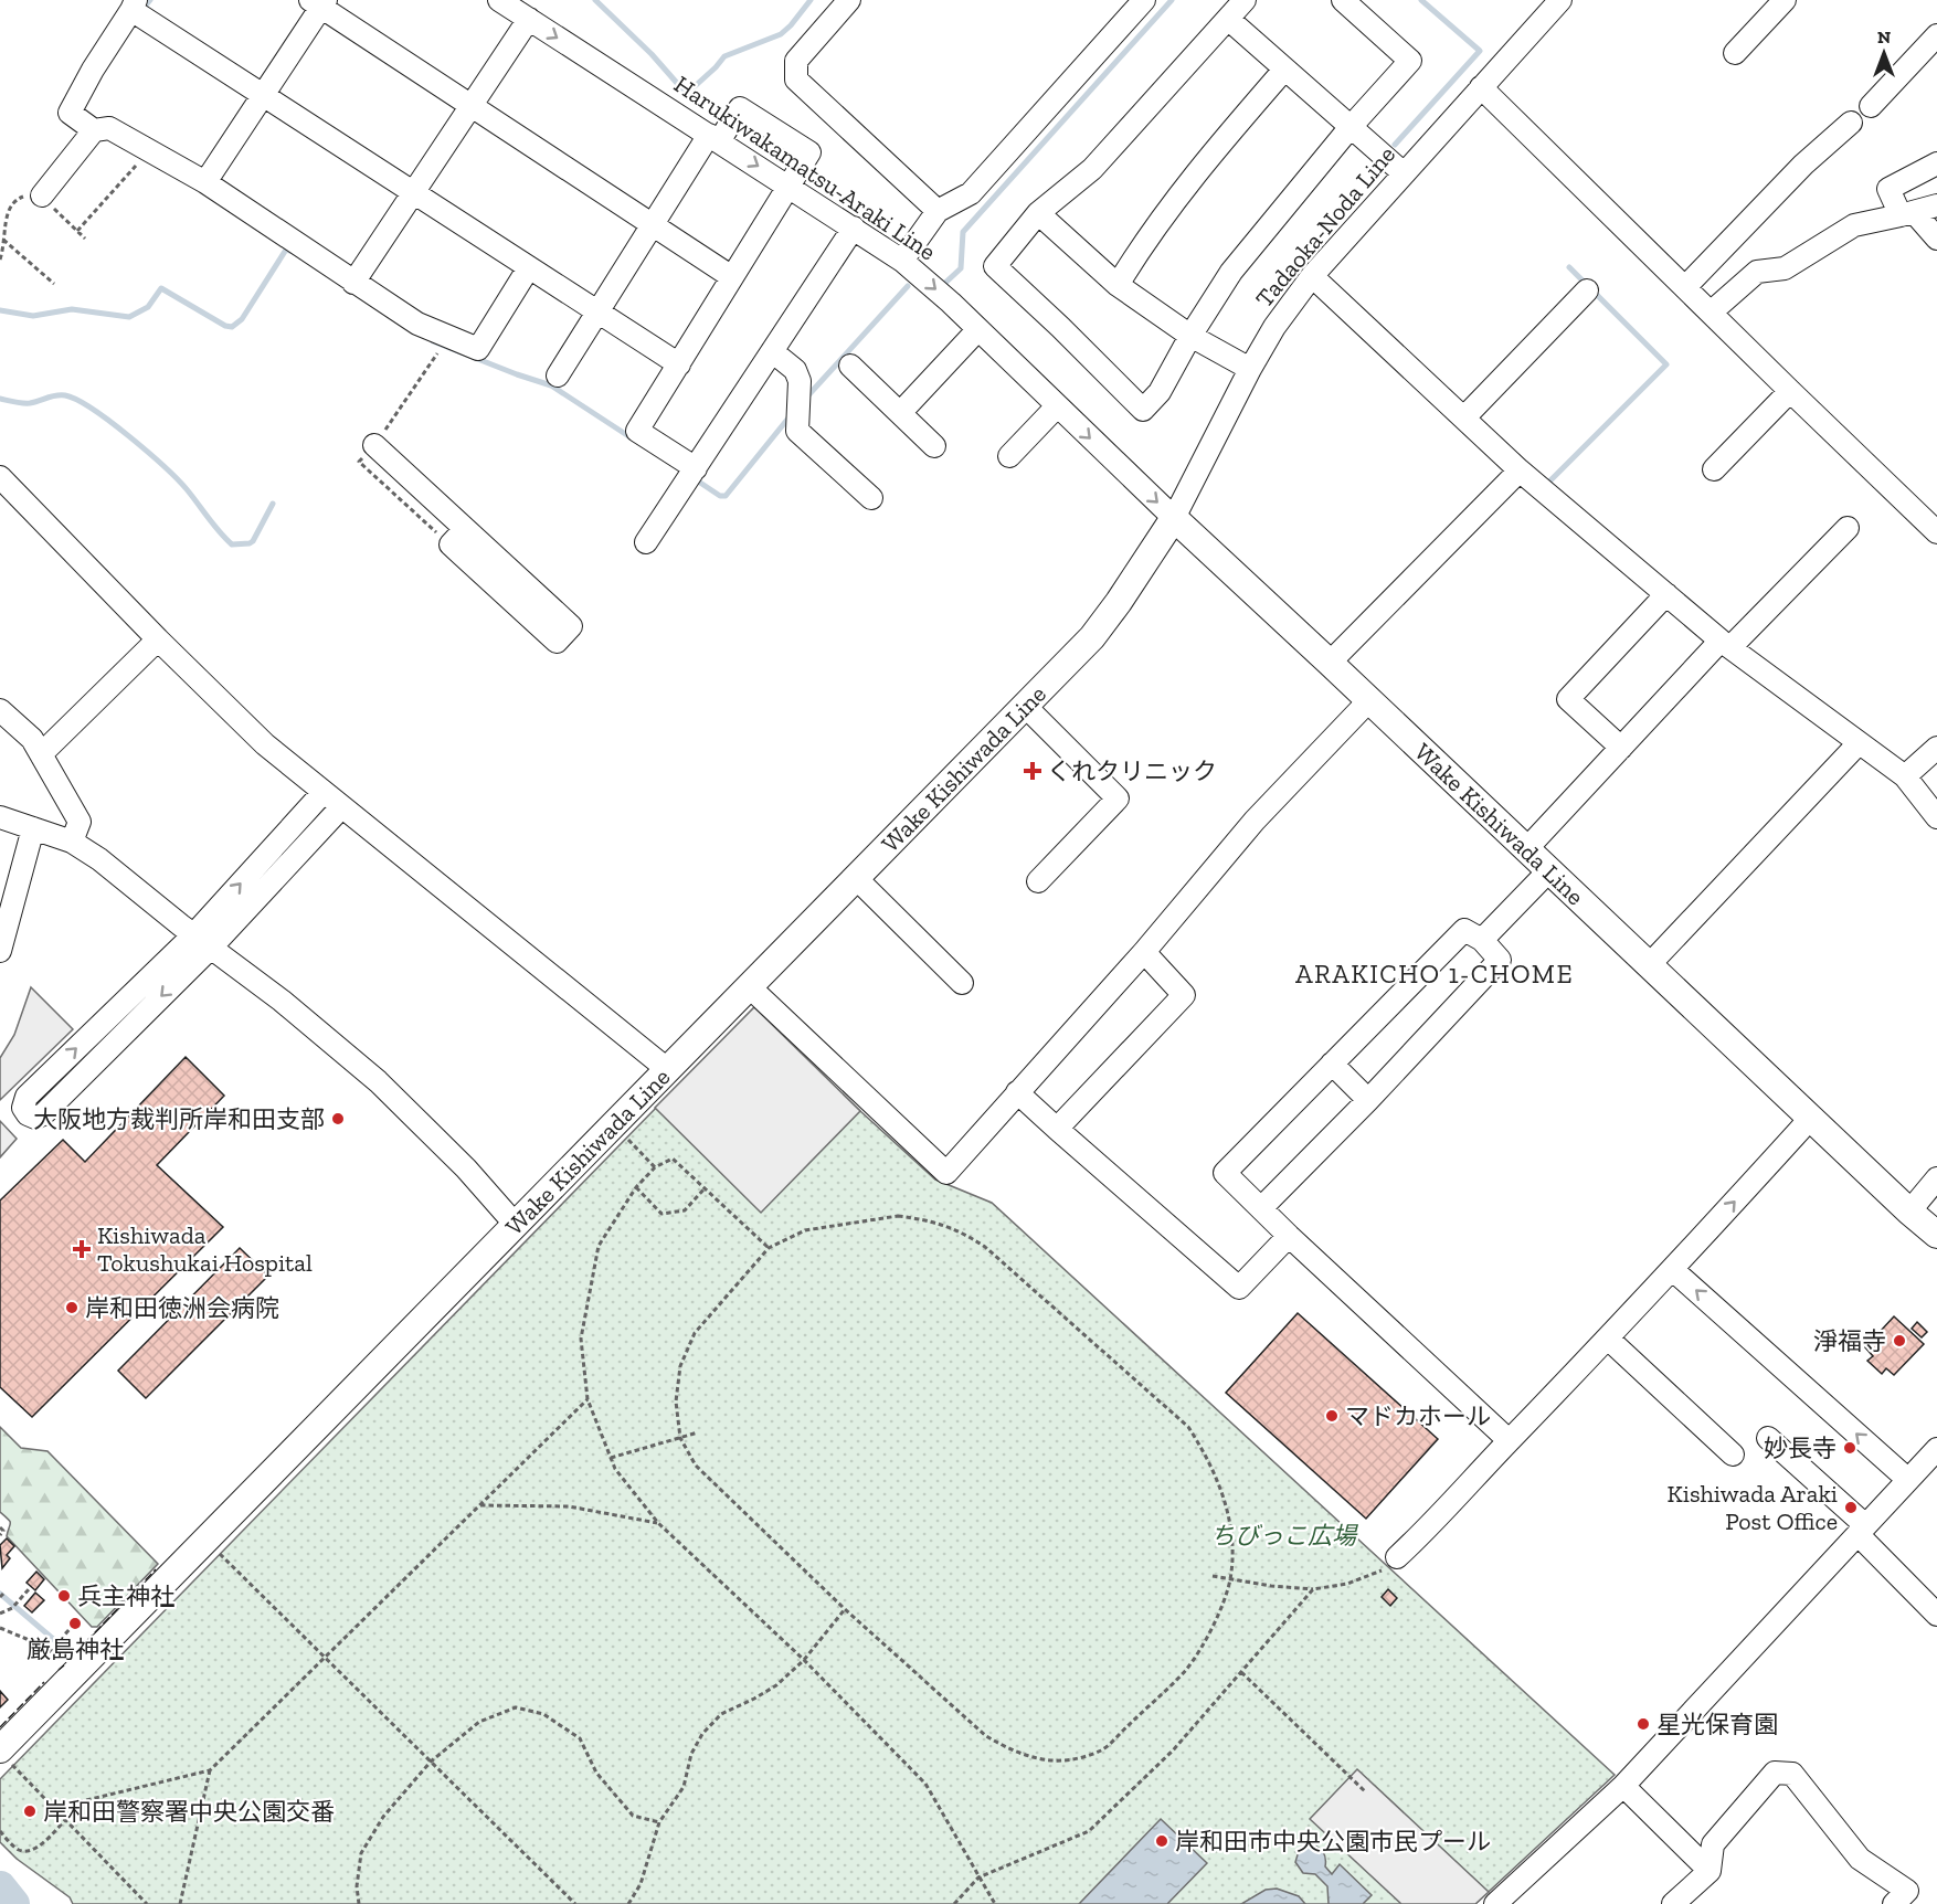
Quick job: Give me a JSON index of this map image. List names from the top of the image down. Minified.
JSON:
{"streets":{"main road":["Wake Kishiwada Line"],"street":["Harukiwakamatsu-Araki Line","Tadaoka-Noda Line"]},"crossings":[["Harukiwakamatsu-Araki Line","Tadaoka-Noda Line"],["Harukiwakamatsu-Araki Line","Wake Kishiwada Line"],["Tadaoka-Noda Line","Wake Kishiwada Line"]],"districts":["ARAKICHO 1-CHOME"],"parks":["ちびっこ広場"],"places":{"health":["くれクリニック","Kishiwada Tokushukai Hospital"],"other":["大阪地方裁判所岸和田支部","岸和田徳洲会病院","淨福寺","マドカホール","妙長寺","Kishiwada Araki Post Office","兵主神社","厳島神社","星光保育園","岸和田警察署中央公園交番","岸和田市中央公園市民プール"]},"north":"top"}
